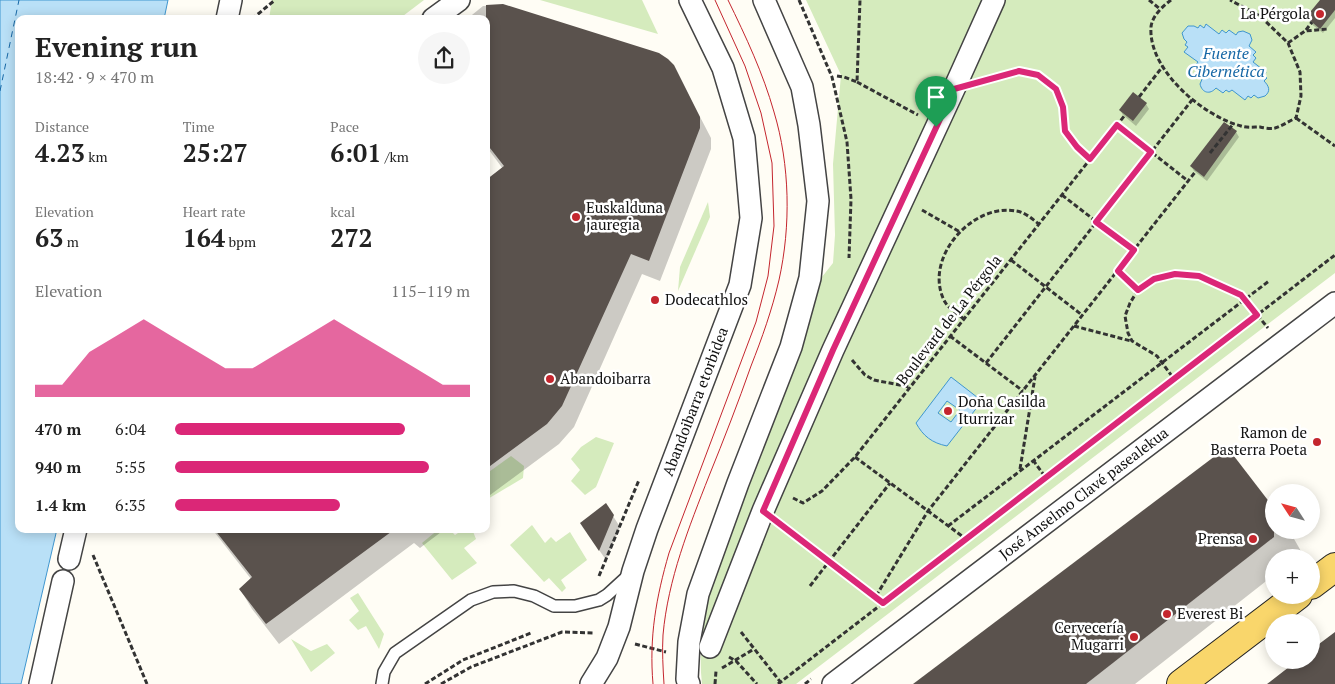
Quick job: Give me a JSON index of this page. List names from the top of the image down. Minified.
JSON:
{"streets":{"street":["Abandoibarra etorbidea","José Anselmo Clavé pasealekua"],"path":["Boulevard de La Pérgola"]},"water":["Fuente Cibernética"],"places":["La Pérgola","Euskalduna jauregia","Dodecathlos","Abandoibarra","Doña Casilda Iturrizar","Ramon de Basterra Poeta","Prensa","Everest Bi","Cervecería Mugarri"],"north":"top left","page":{"heading":["Evening run","18:42 · 9 × 470 m"],"stats":[["Distance","4.23 km"],["Time","25:27"],["Pace","6:01 /km"],["Elevation","63 m"],["Heart rate","164 bpm"],["kcal","272"]],"chart":["Elevation","115–119 m"],"list":[{"name":"470 m","note":"6:04"},{"name":"940 m","note":"5:55"},{"name":"1.4 km","note":"6:35"}],"map_buttons":["+","−"]}}
